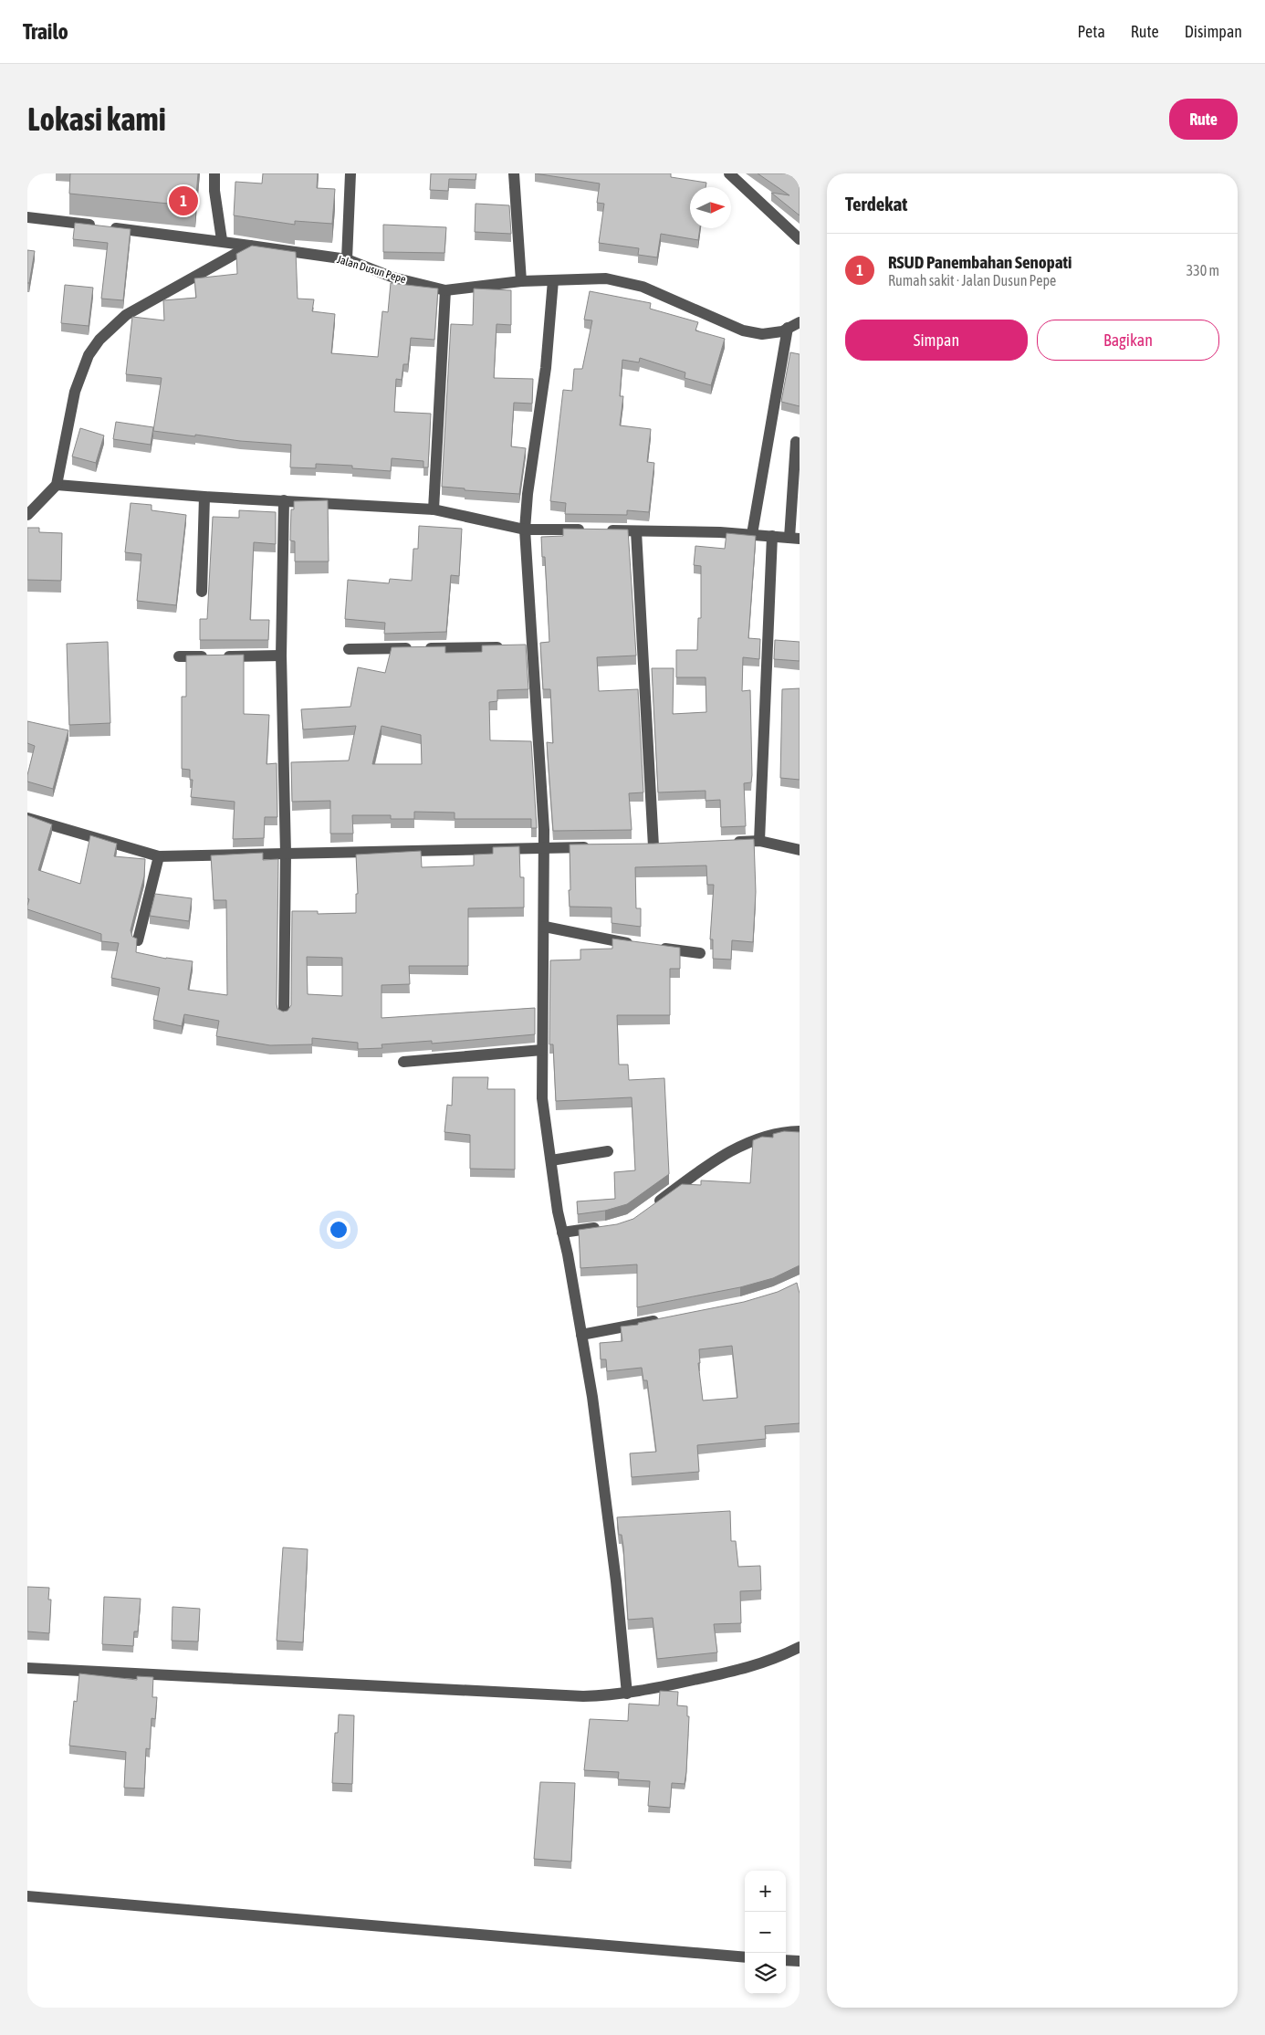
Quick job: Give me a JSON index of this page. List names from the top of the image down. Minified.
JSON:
{"streets":{"street":["Jalan Dusun Pepe"]},"north":"right","page":{"header":"Trailo","nav":["Peta","Rute","Disimpan"],"buttons":["Rute",["Simpan","Bagikan"]],"title":"Lokasi kami","heading":"Terdekat","pins":"1","list":[{"mark":"1","name":"RSUD Panembahan Senopati","note":"Rumah sakit · Jalan Dusun Pepe","value":"330 m"}],"map_buttons":["+","−"]}}
